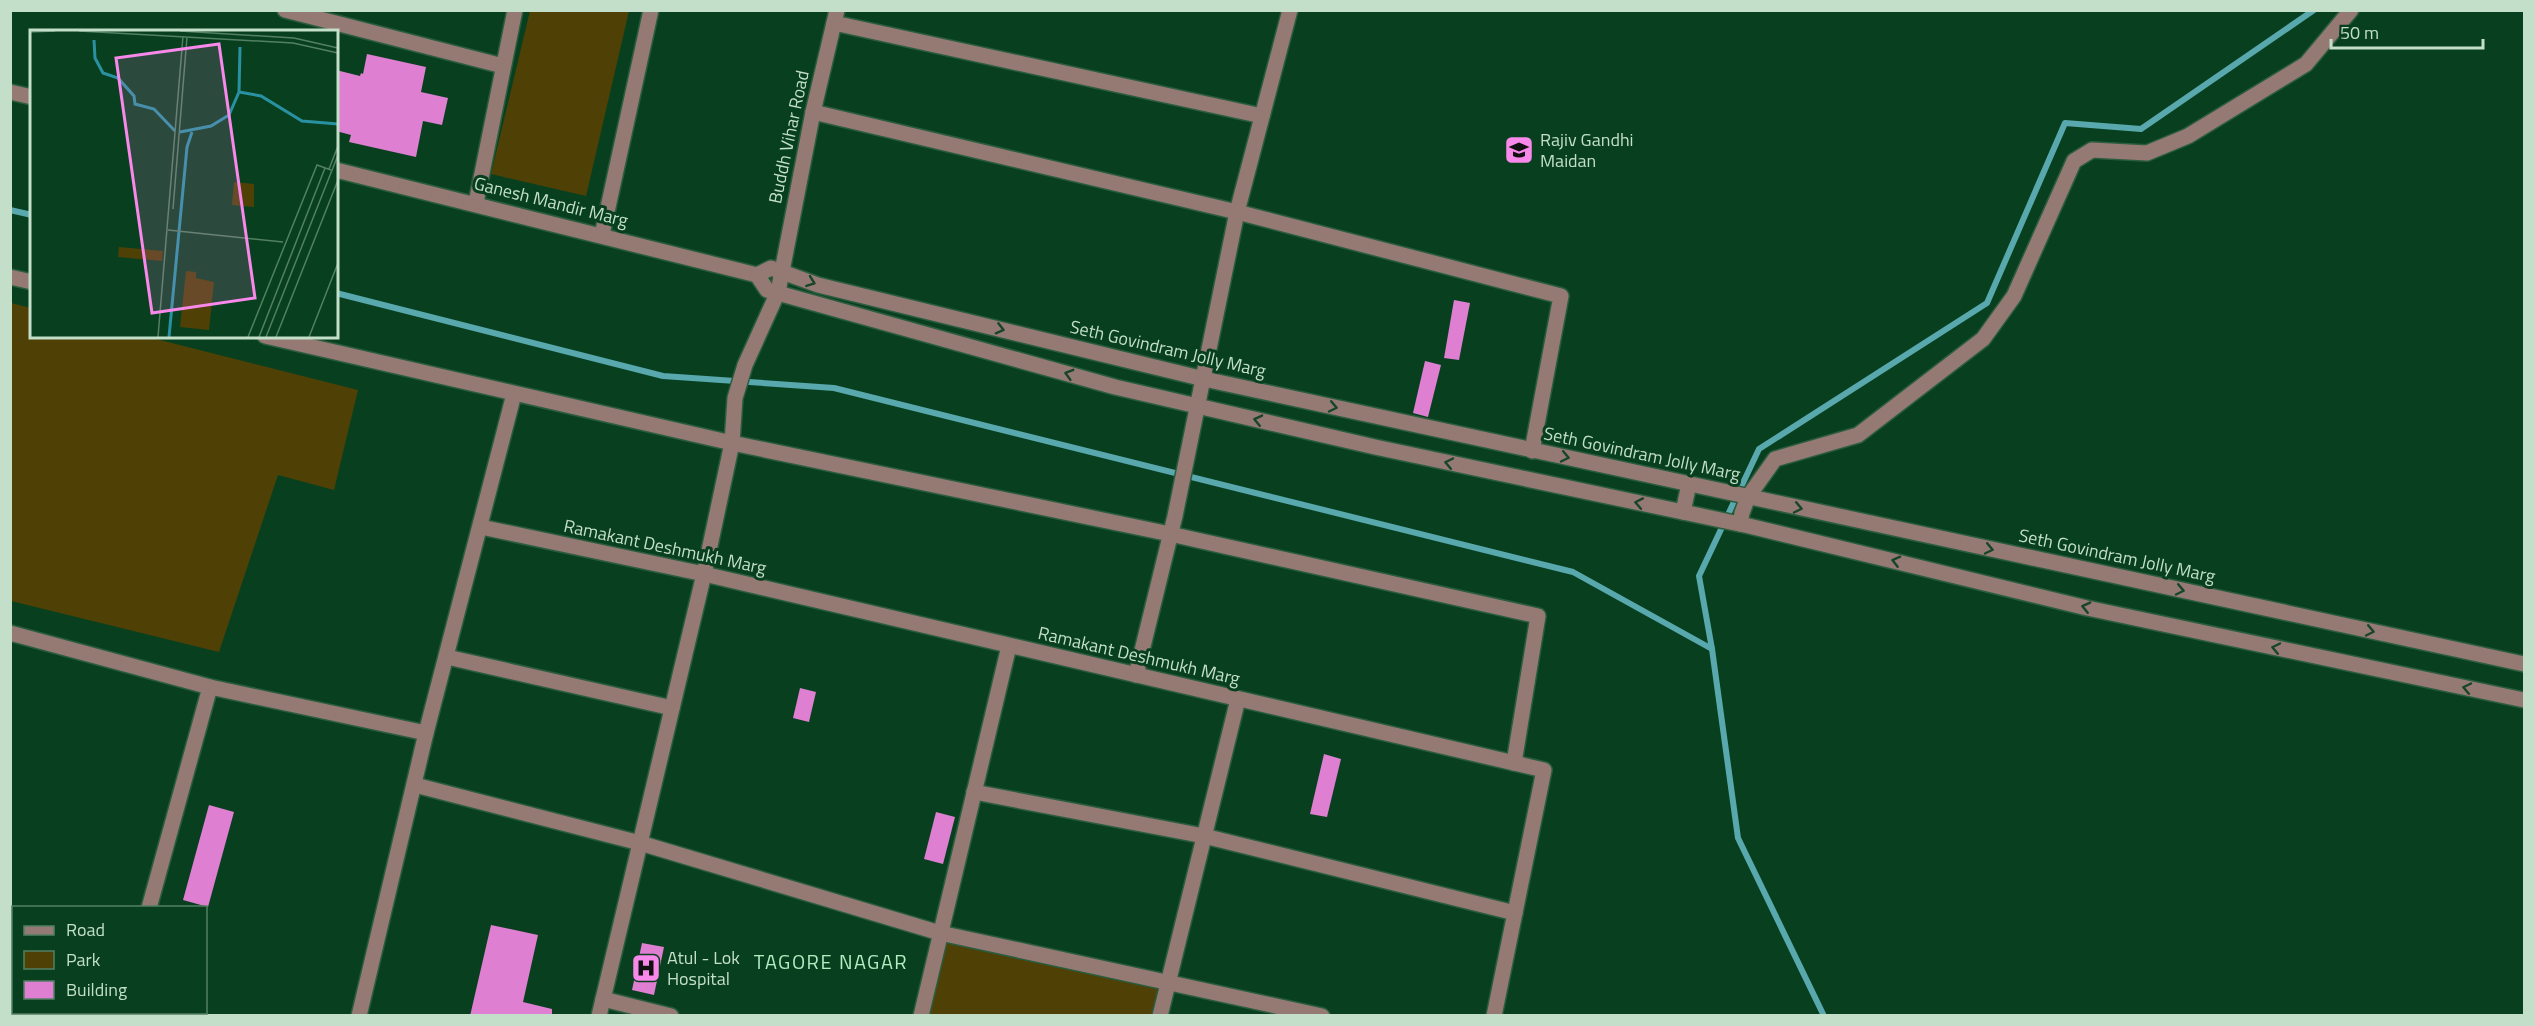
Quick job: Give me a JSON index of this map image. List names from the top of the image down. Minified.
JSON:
{"streets":{"street":["Buddh Vihar Road","Ganesh Mandir Marg","Seth Govindram Jolly Marg","Ramakant Deshmukh Marg"]},"crossings":[["Buddh Vihar Road","Seth Govindram Jolly Marg"],["Buddh Vihar Road","Ramakant Deshmukh Marg"]],"districts":["TAGORE NAGAR"],"places":{"school or university":["Rajiv Gandhi Maidan"],"hospital":["Atul - Lok Hospital"]},"legend":["Road","Park","Building"],"scale_bar":"50 m"}
